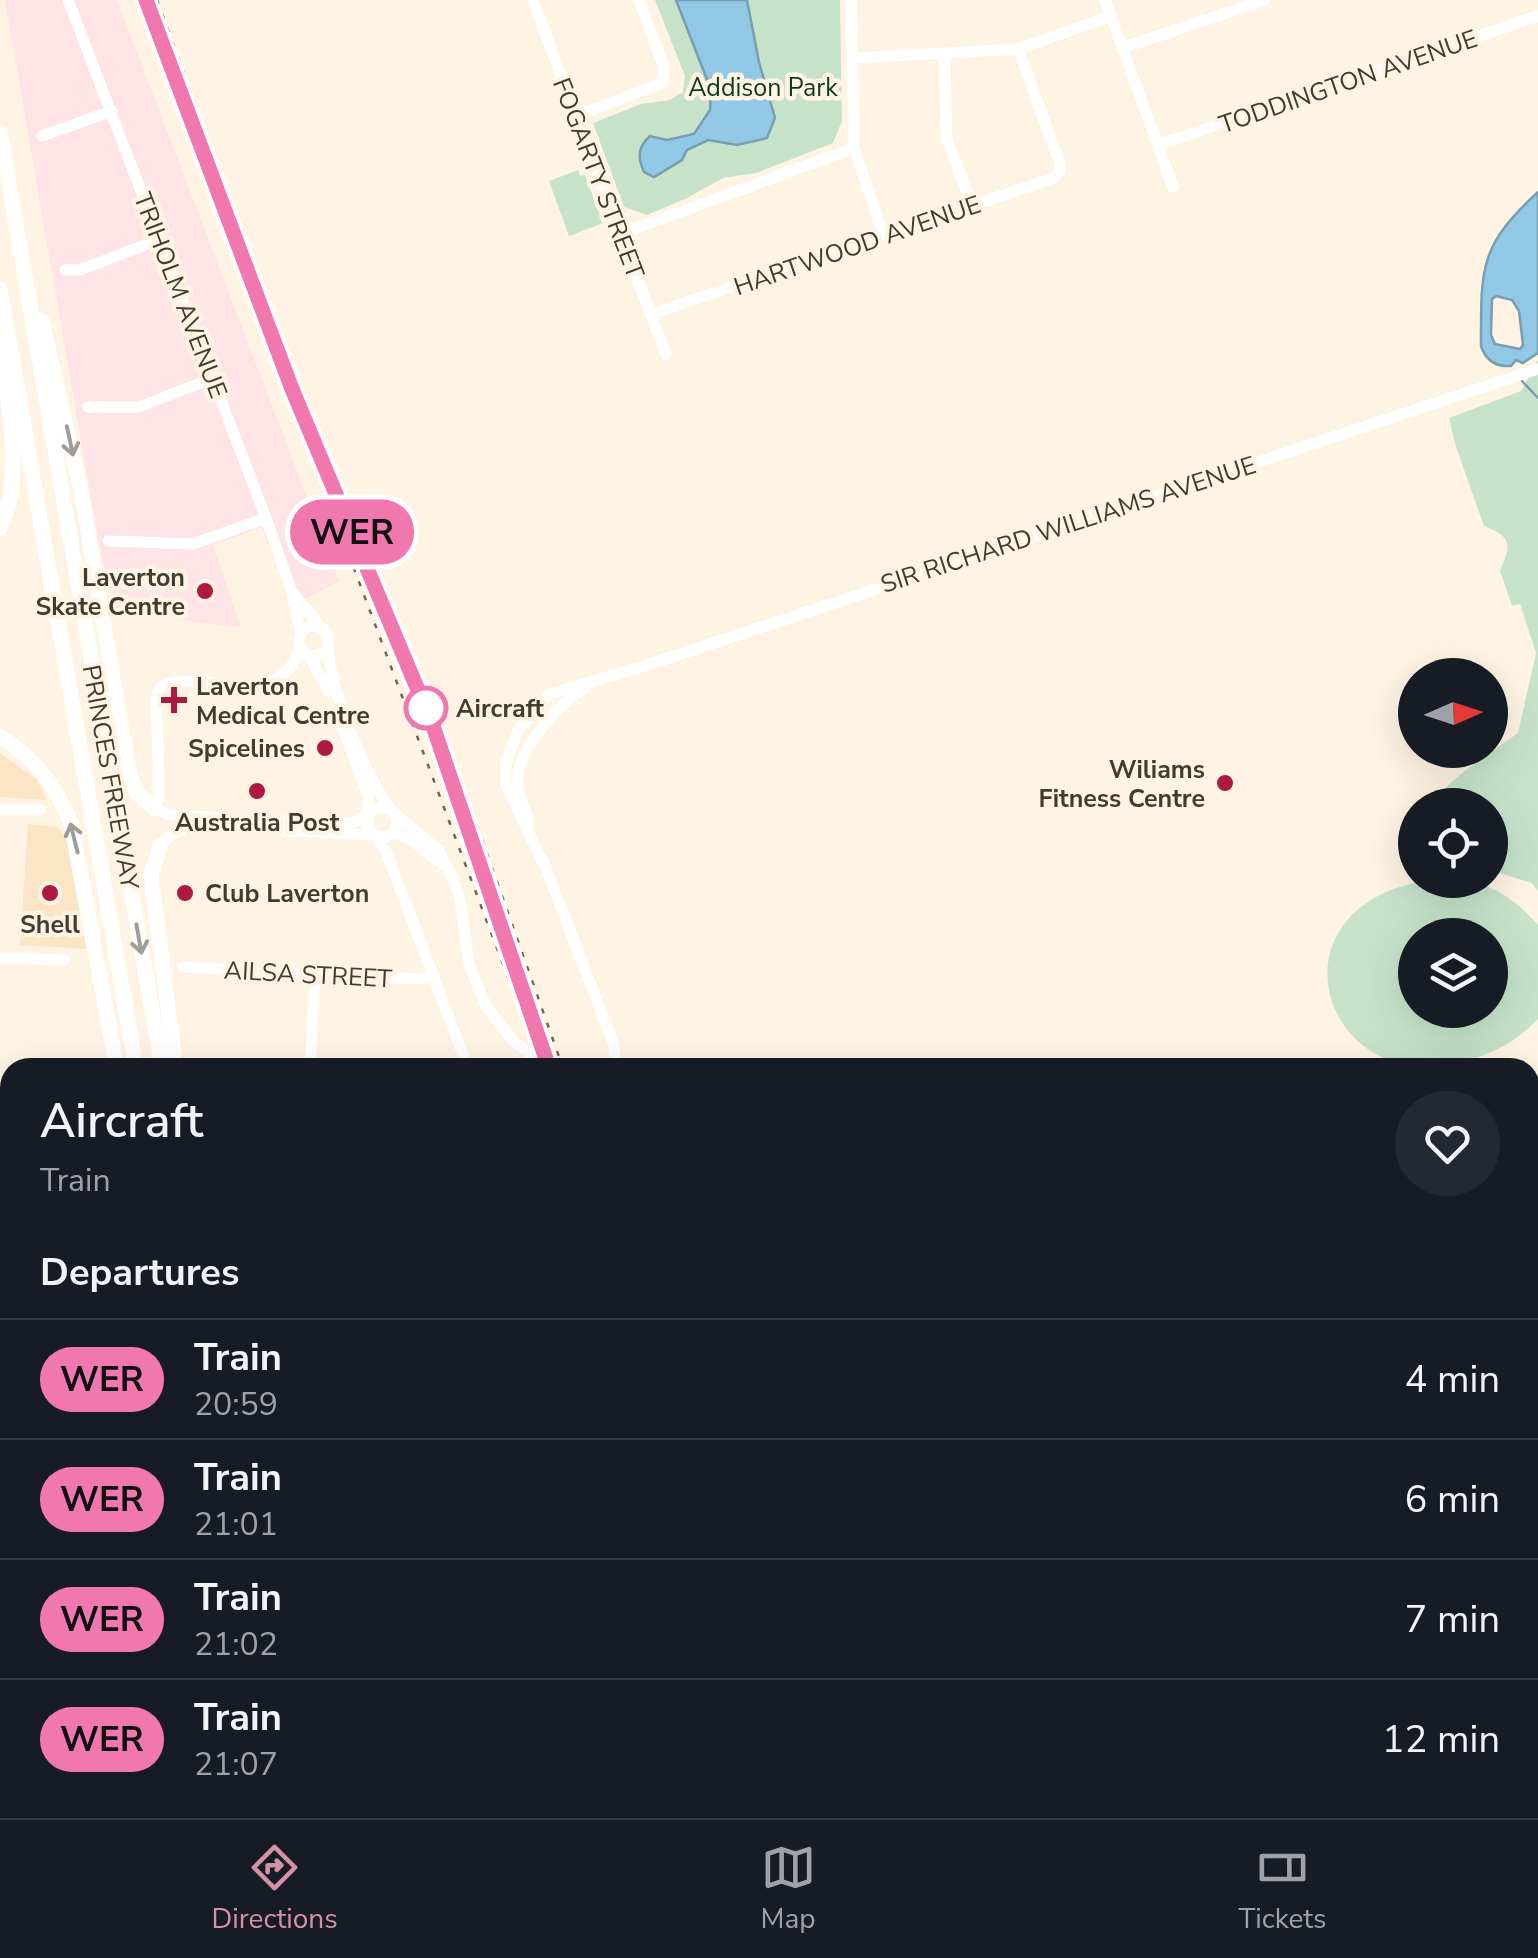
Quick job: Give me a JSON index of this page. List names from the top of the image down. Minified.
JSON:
{"streets":{"highway":["PRINCES FREEWAY"],"street":["TODDINGTON AVENUE","FOGARTY STREET","HARTWOOD AVENUE","TRIHOLM AVENUE","SIR RICHARD WILLIAMS AVENUE","AILSA STREET"]},"crossings":[["FOGARTY STREET","HARTWOOD AVENUE"]],"parks":["Addison Park"],"places":{"other":["Laverton Skate Centre","Aircraft","Spicelines","Wiliams Fitness Centre","Australia Post","Shell","Club Laverton"],"health":["Laverton Medical Centre"]},"north":"right","page":{"on_map":"WER","heading":[["Aircraft","Train"],"Departures"],"list":[{"mark":"WER","name":"Train","note":"20:59","value":"4 min"},{"mark":"WER","name":"Train","note":"21:01","value":"6 min"},{"mark":"WER","name":"Train","note":"21:02","value":"7 min"},{"mark":"WER","name":"Train","note":"21:07","value":"12 min"}],"tabs":["Directions","Map","Tickets"]}}
